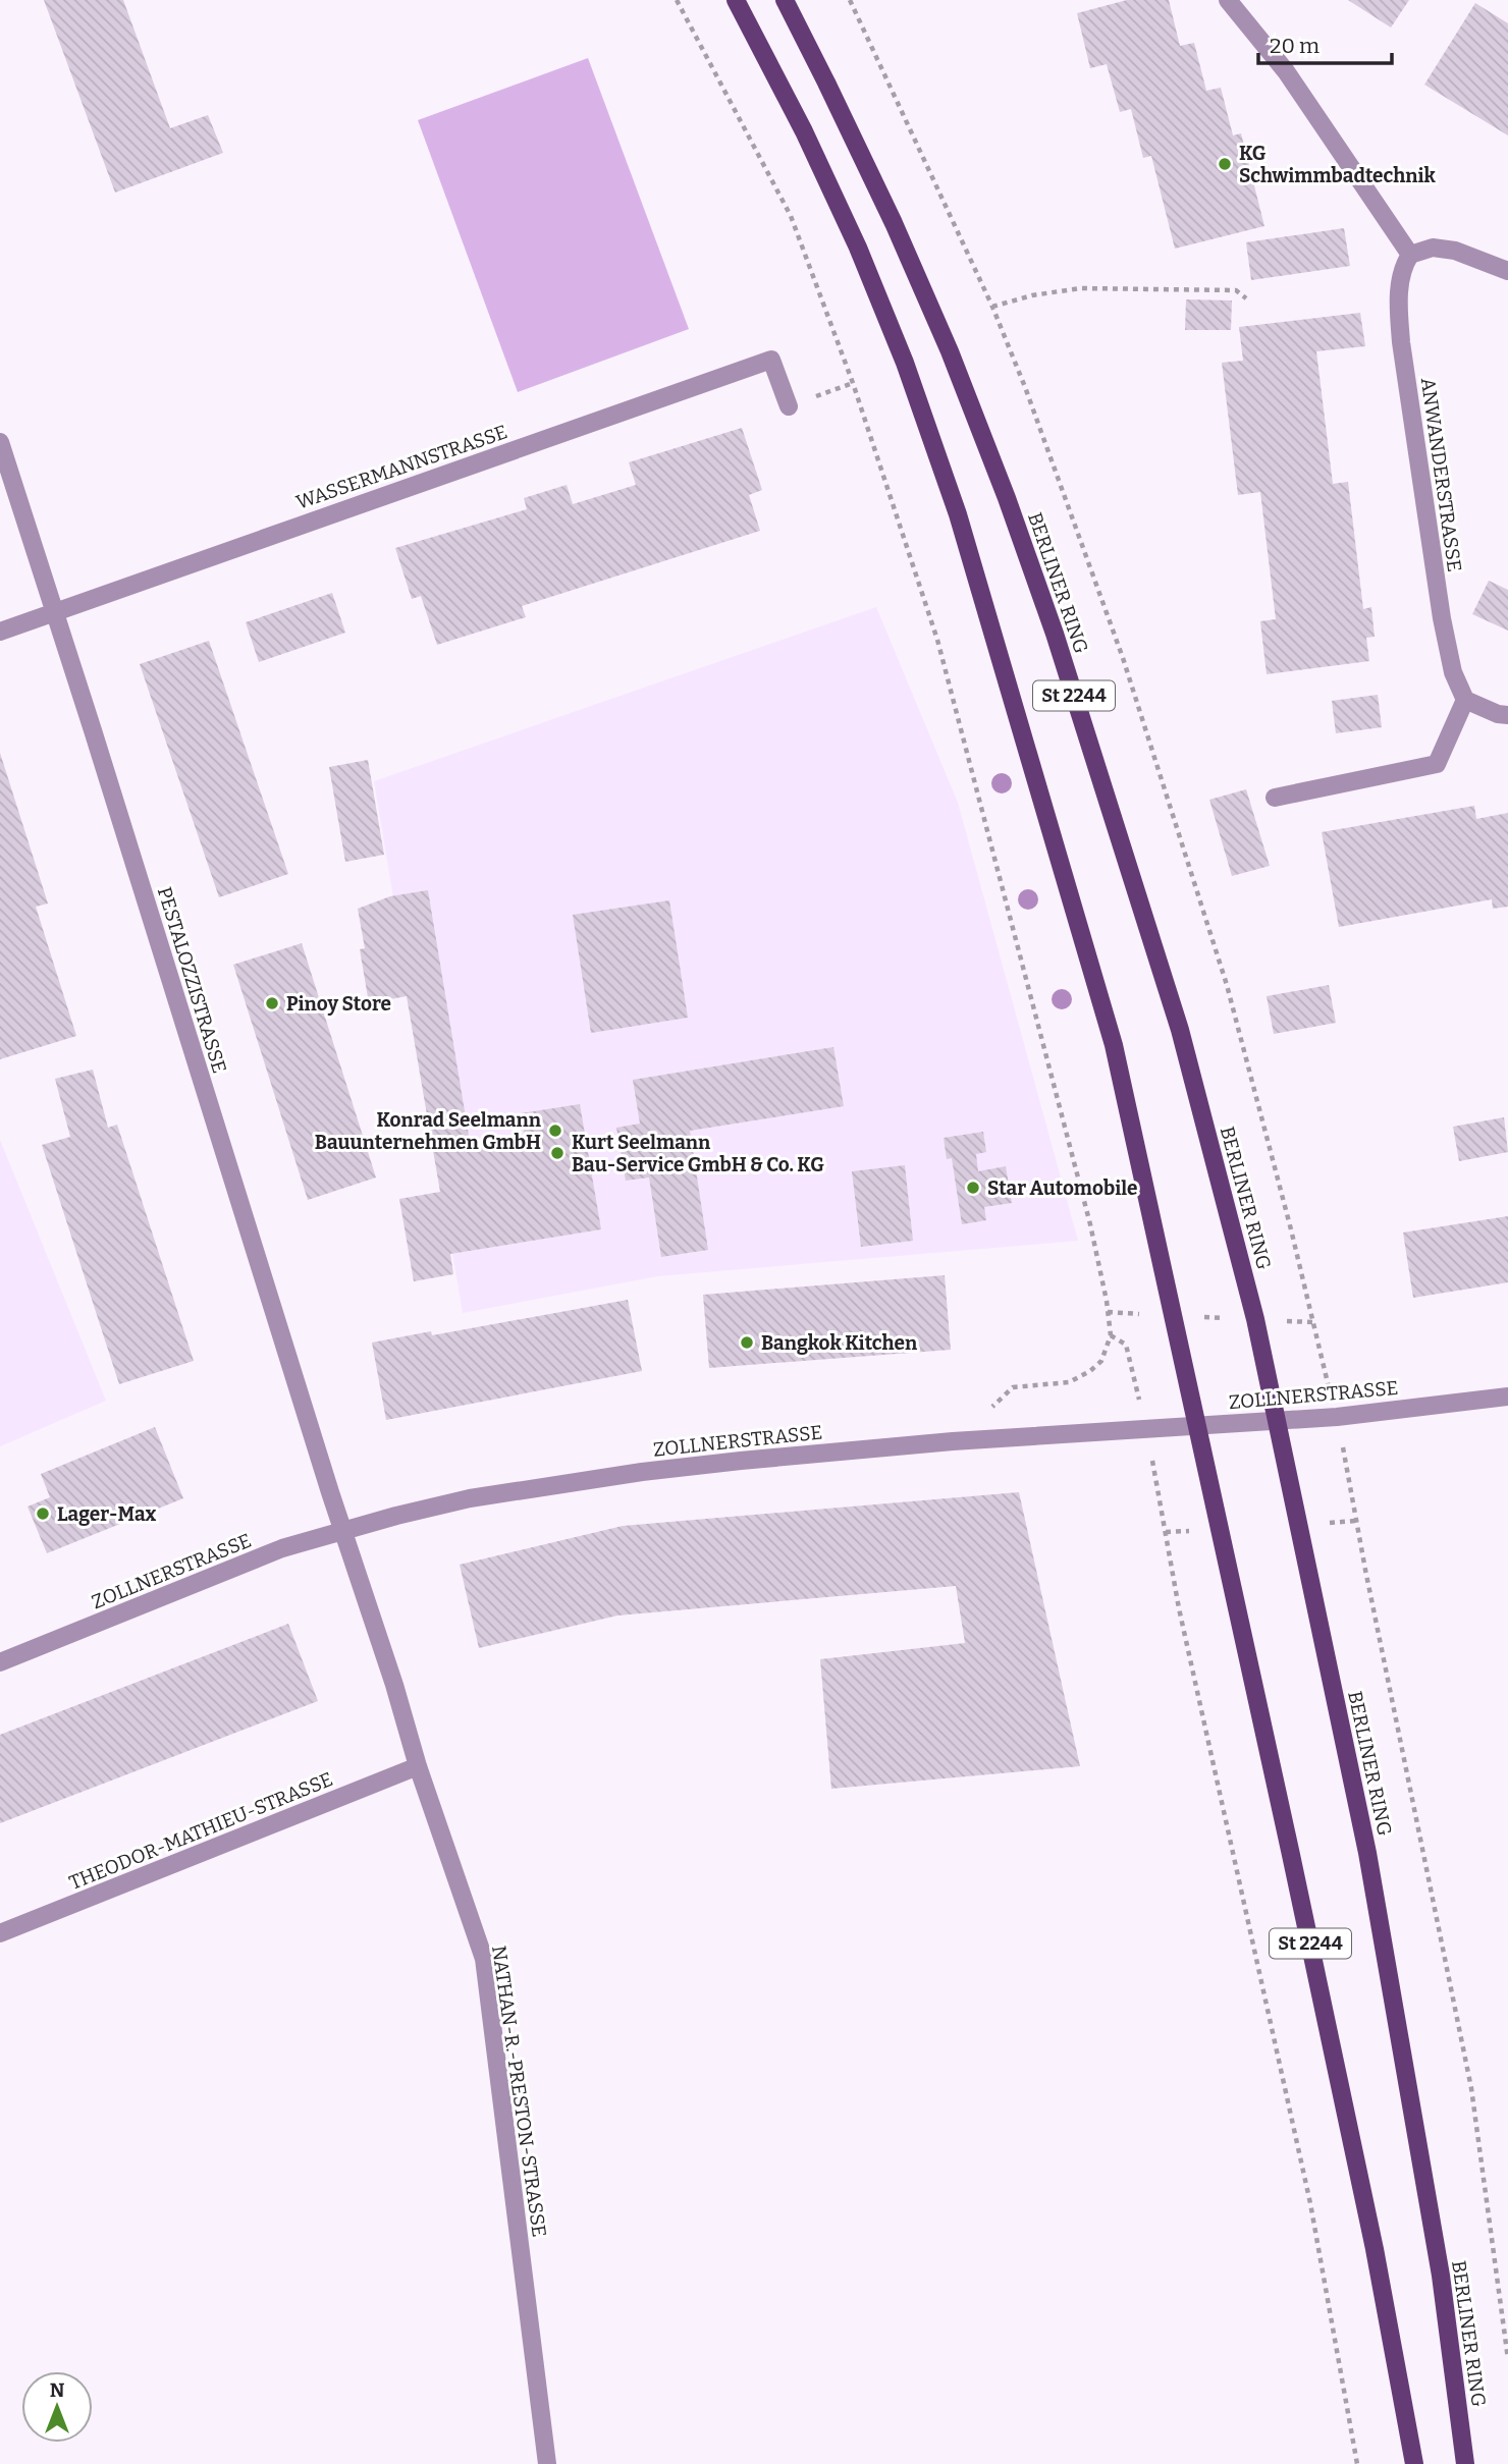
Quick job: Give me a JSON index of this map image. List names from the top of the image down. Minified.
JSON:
{"streets":{"main road":["BERLINER RING","St 2244"],"street":["WASSERMANNSTRASSE","ANWANDERSTRASSE","PESTALOZZISTRASSE","ZOLLNERSTRASSE","THEODOR-MATHIEU-STRASSE","NATHAN-R.-PRESTON-STRASSE"]},"crossings":[["WASSERMANNSTRASSE","PESTALOZZISTRASSE"],["BERLINER RING","ZOLLNERSTRASSE"],["St 2244","ZOLLNERSTRASSE"],["PESTALOZZISTRASSE","ZOLLNERSTRASSE"],["PESTALOZZISTRASSE","NATHAN-R.-PRESTON-STRASSE"],["ZOLLNERSTRASSE","NATHAN-R.-PRESTON-STRASSE"],["THEODOR-MATHIEU-STRASSE","NATHAN-R.-PRESTON-STRASSE"]],"places":["KG Schwimmbadtechnik","Pinoy Store","Konrad Seelmann Bauunternehmen GmbH","Kurt Seelmann Bau-Service GmbH & Co. KG","Star Automobile","Bangkok Kitchen","Lager-Max"],"scale_bar":"20 m","north":"top"}
